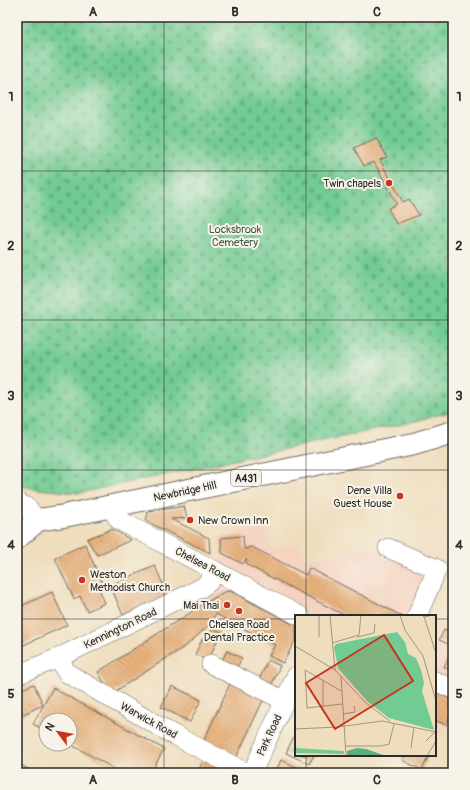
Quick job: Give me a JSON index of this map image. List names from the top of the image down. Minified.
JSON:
{"streets":{"main road":["A431","Newbridge Hill"],"street":["Chelsea Road","Kennington Road","Warwick Road","Park Road"]},"crossings":[["Newbridge Hill","Chelsea Road"],["Chelsea Road","Kennington Road"],["Kennington Road","Warwick Road"]],"parks":["Locksbrook Cemetery"],"places":["Twin chapels","Dene Villa Guest House","New Crown Inn","Weston Methodist Church","Mai Thai","Chelsea Road Dental Practice"],"north":"top left","grid":{"columns":["A","B","C"],"rows":["1","2","3","4","5"]}}
